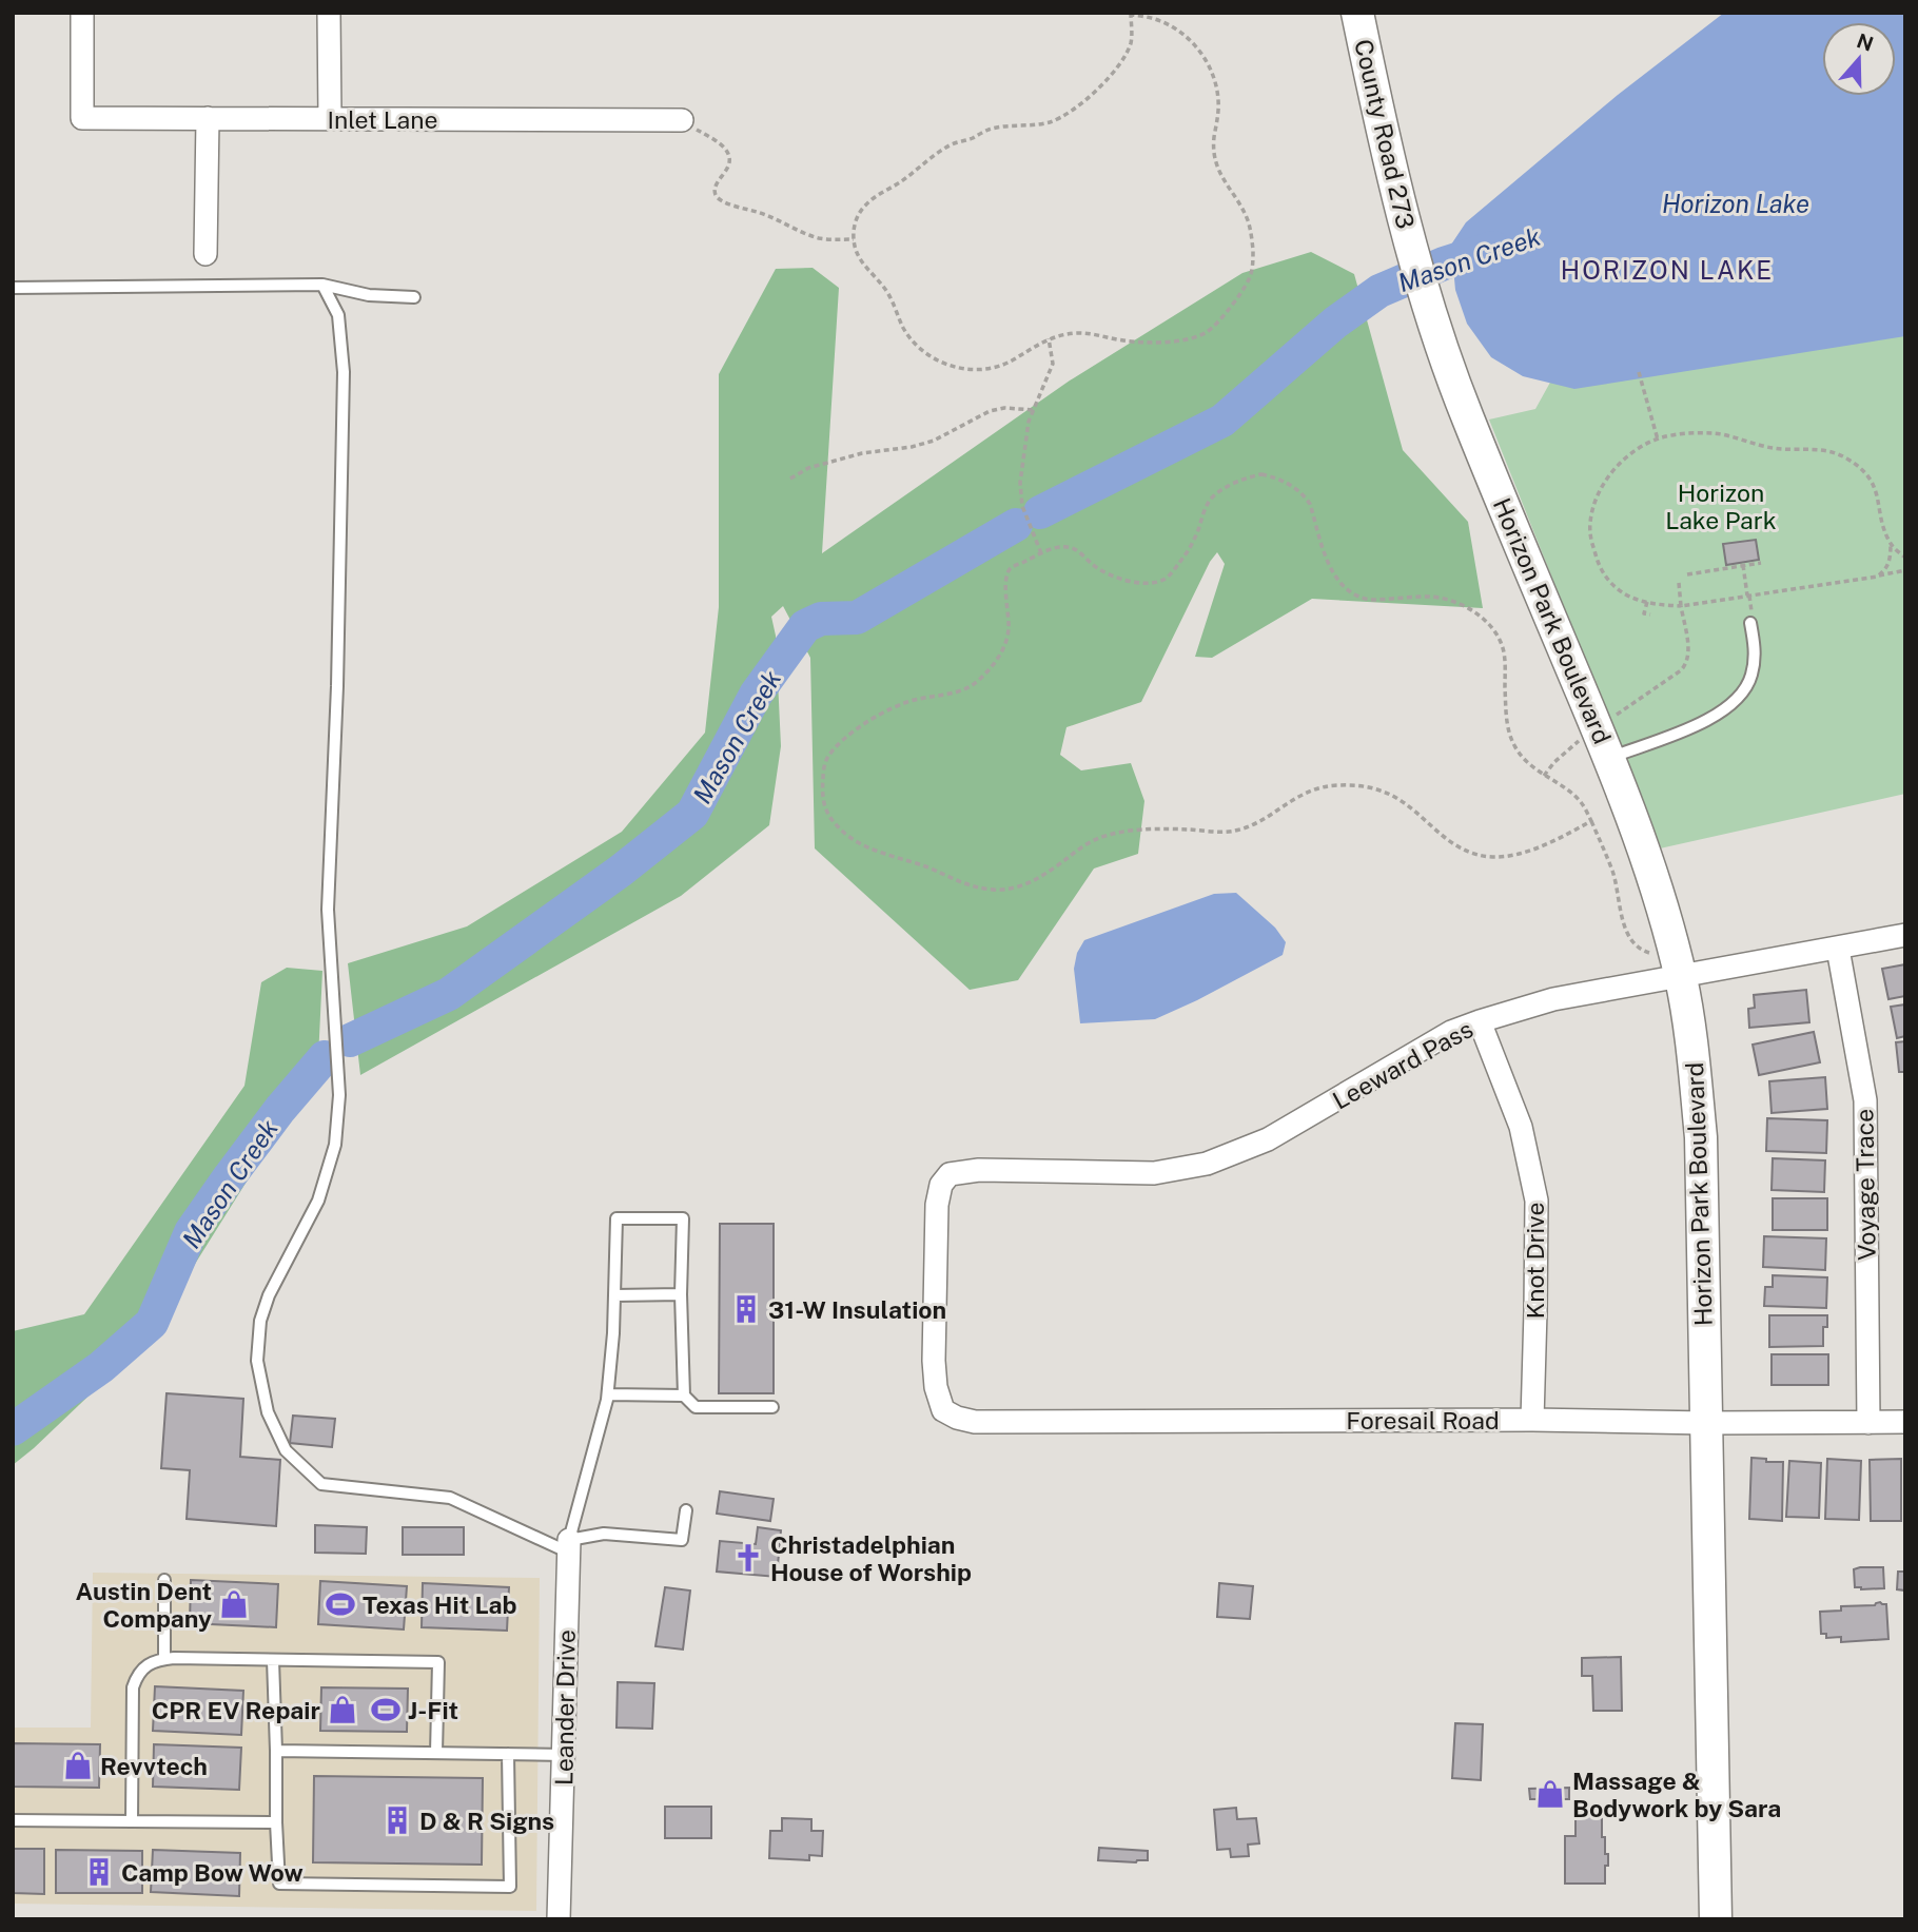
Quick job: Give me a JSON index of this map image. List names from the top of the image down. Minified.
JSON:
{"streets":{"street":["Inlet Lane","County Road 273","Horizon Park Boulevard","Leeward Pass","Voyage Trace","Knot Drive","Foresail Road","Leander Drive"]},"crossings":[["County Road 273","Horizon Park Boulevard"],["Horizon Park Boulevard","Leeward Pass"],["Horizon Park Boulevard","Foresail Road"],["Leeward Pass","Voyage Trace"],["Leeward Pass","Knot Drive"],["Leeward Pass","Foresail Road"],["Voyage Trace","Foresail Road"],["Knot Drive","Foresail Road"]],"districts":["HORIZON LAKE"],"water":["Horizon Lake","Mason Creek"],"parks":["Horizon Lake Park"],"places":{"building":["31-W Insulation","D & R Signs","Camp Bow Wow"],"church":["Christadelphian House of Worship"],"shop":["Austin Dent Company","CPR EV Repair","Revvtech","Massage & Bodywork by Sara"],"sports":["Texas Hit Lab","J-Fit"]},"north":"top"}
